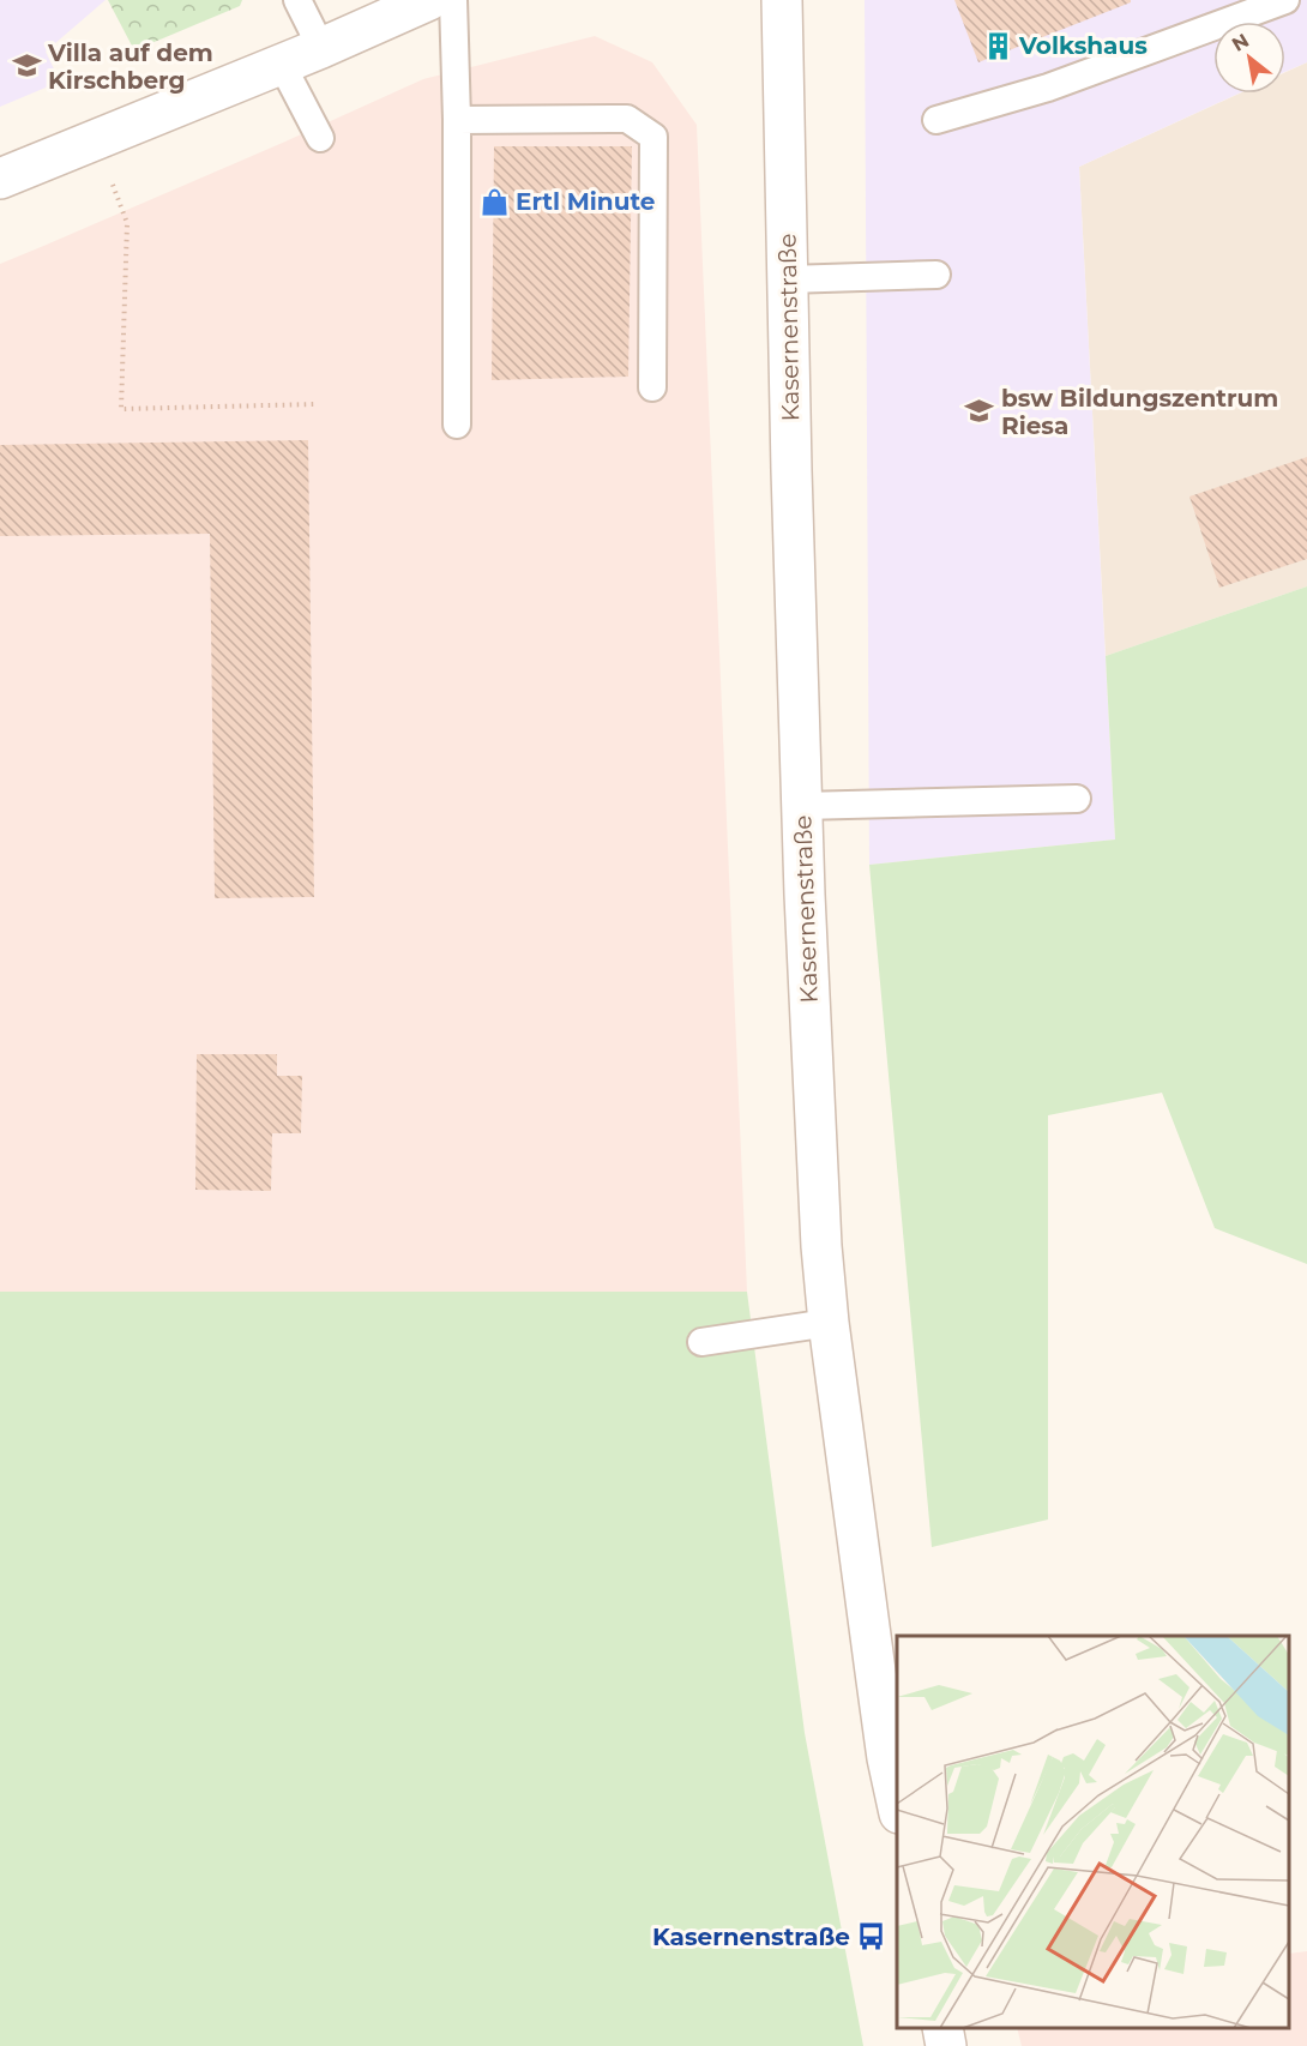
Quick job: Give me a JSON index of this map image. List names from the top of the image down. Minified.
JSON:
{"streets":{"street":["Kasernenstraße"]},"places":{"building":["Volkshaus"],"school or university":["Villa auf dem Kirschberg","bsw Bildungszentrum Riesa"],"shop":["Ertl Minute"],"bus stop":["Kasernenstraße"]},"north":"top left"}
